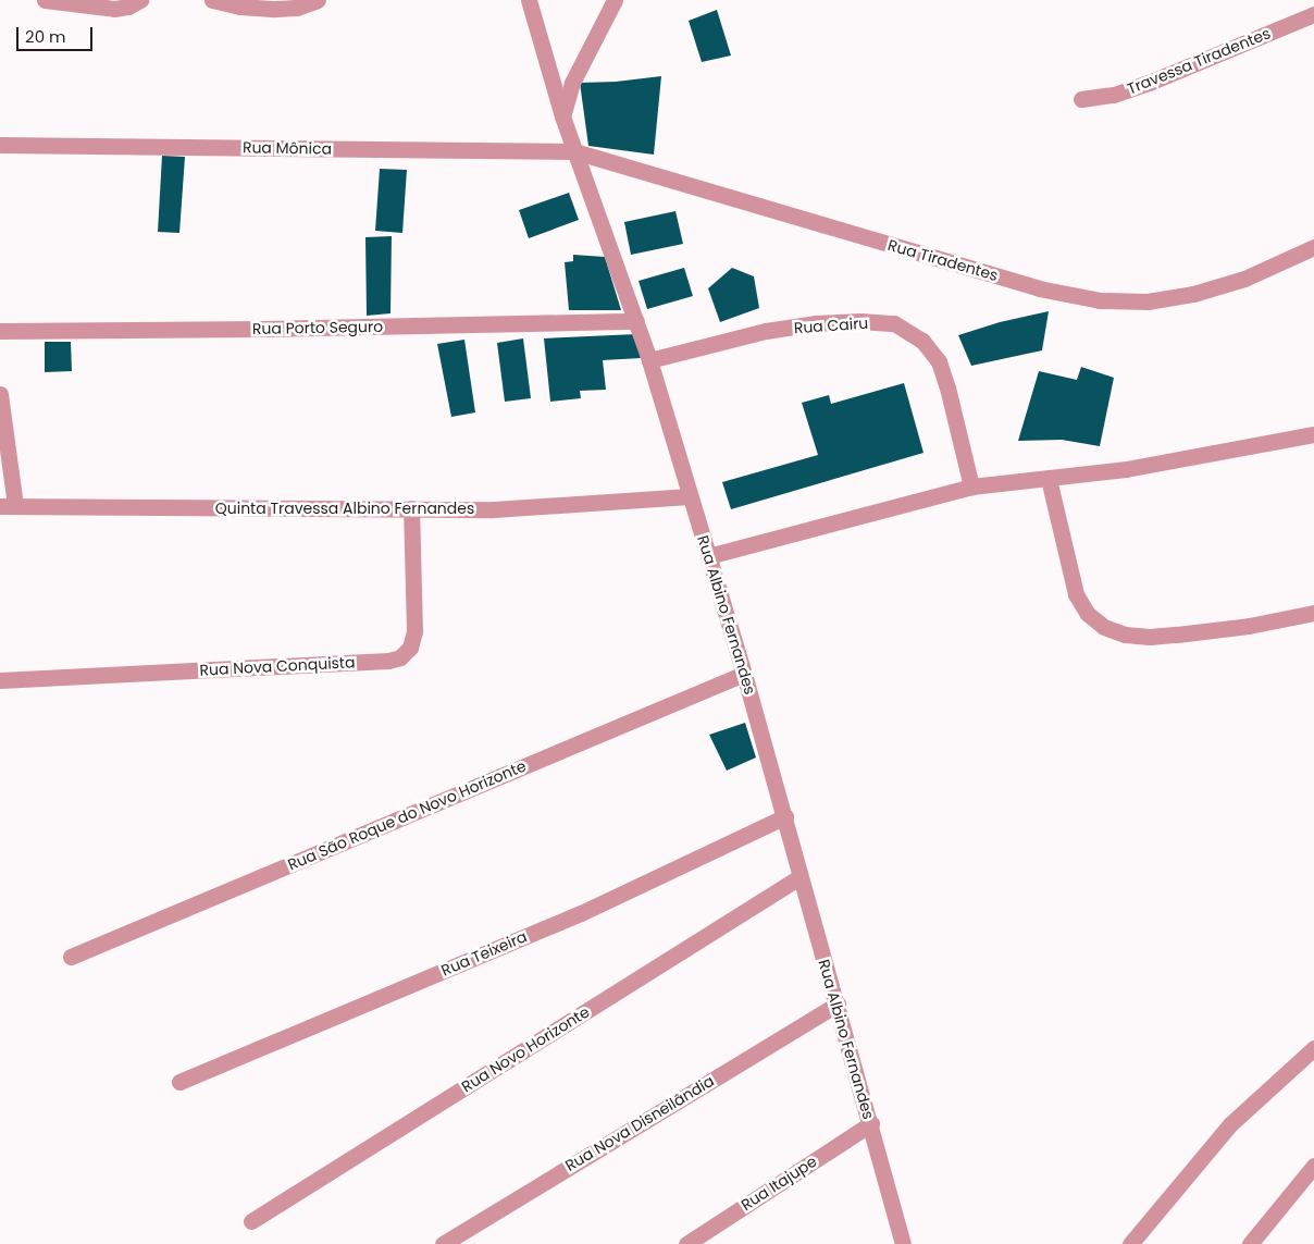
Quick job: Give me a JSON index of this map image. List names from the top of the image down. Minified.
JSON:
{"streets":{"street":["Travessa Tiradentes","Rua Mônica","Rua Tiradentes","Rua Cairu","Rua Porto Seguro","Quinta Travessa Albino Fernandes","Rua Albino Fernandes","Rua Nova Conquista","Rua São Roque do Novo Horizonte","Rua Teixeira","Rua Novo Horizonte","Rua Nova Disneilândia","Rua Itajupe"]},"crossings":[["Rua Mônica","Rua Tiradentes"],["Rua Mônica","Rua Albino Fernandes"],["Rua Tiradentes","Rua Albino Fernandes"],["Rua Cairu","Rua Albino Fernandes"],["Rua Porto Seguro","Rua Albino Fernandes"],["Quinta Travessa Albino Fernandes","Rua Albino Fernandes"],["Quinta Travessa Albino Fernandes","Rua Nova Conquista"],["Rua Albino Fernandes","Rua São Roque do Novo Horizonte"],["Rua Albino Fernandes","Rua Teixeira"],["Rua Albino Fernandes","Rua Novo Horizonte"],["Rua Albino Fernandes","Rua Nova Disneilândia"],["Rua Albino Fernandes","Rua Itajupe"]],"scale_bar":"20 m"}
